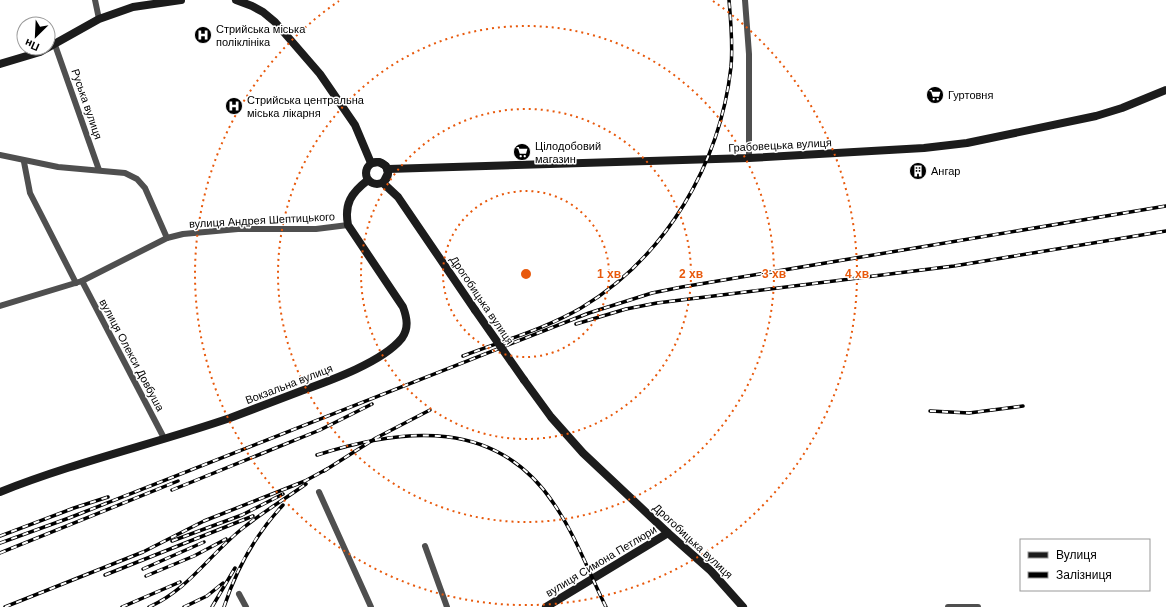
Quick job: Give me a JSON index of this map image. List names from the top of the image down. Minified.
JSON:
{"streets":{"street":["Руська вулиця","Грабовецька вулиця","вулиця Андрея Шептицького","Дрогобицька вулиця","вулиця Олекси Довбуша","Вокзальна вулиця","вулиця Симона Петлюри"]},"crossings":[["Грабовецька вулиця","Дрогобицька вулиця"],["вулиця Андрея Шептицького","вулиця Олекси Довбуша"],["вулиця Андрея Шептицького","Вокзальна вулиця"],["Дрогобицька вулиця","вулиця Симона Петлюри"],["вулиця Олекси Довбуша","Вокзальна вулиця"]],"places":{"hospital":["Стрийська міська поліклініка","Стрийська центральна міська лікарня"],"supermarket":["Гуртовня","Цілодобовий магазин"],"building":["Ангар"]},"legend":["Вулиця","Залізниця"],"north":"bottom left","rings":["1 хв","2 хв","3 хв","4 хв"]}
